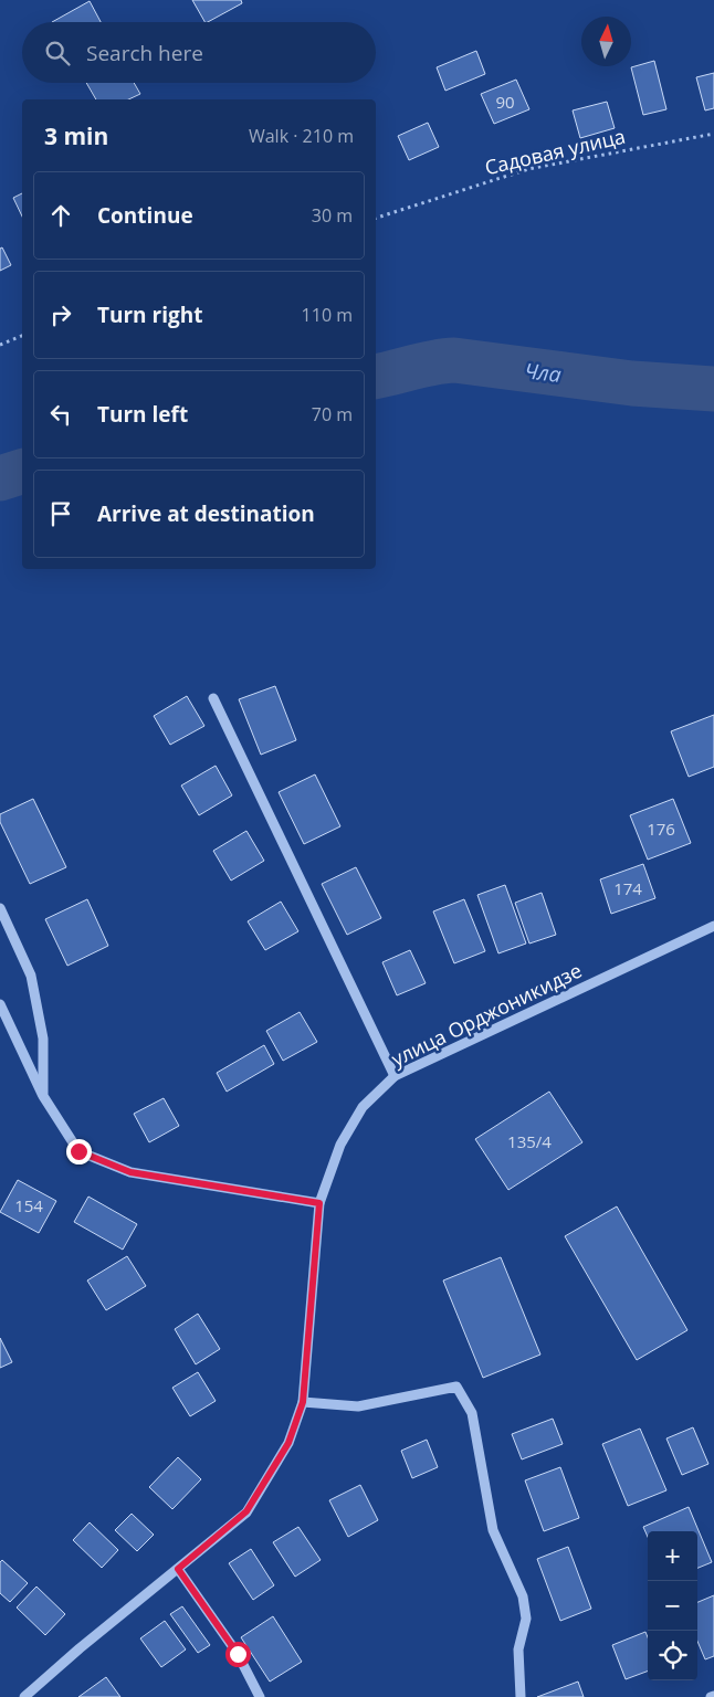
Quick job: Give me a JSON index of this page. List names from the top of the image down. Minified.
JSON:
{"streets":{"street":["улица Орджоникидзе"],"path":["Садовая улица"]},"water":["Чла"],"house_numbers":["90","176","174","135/4","154"],"north":"top","page":{"search":"Search here","heading":["3 min","Walk · 210 m"],"list":[["Continue","30 m"],["Turn right","110 m"],["Turn left","70 m"],"Arrive at destination"],"map_buttons":["+","−"]}}
